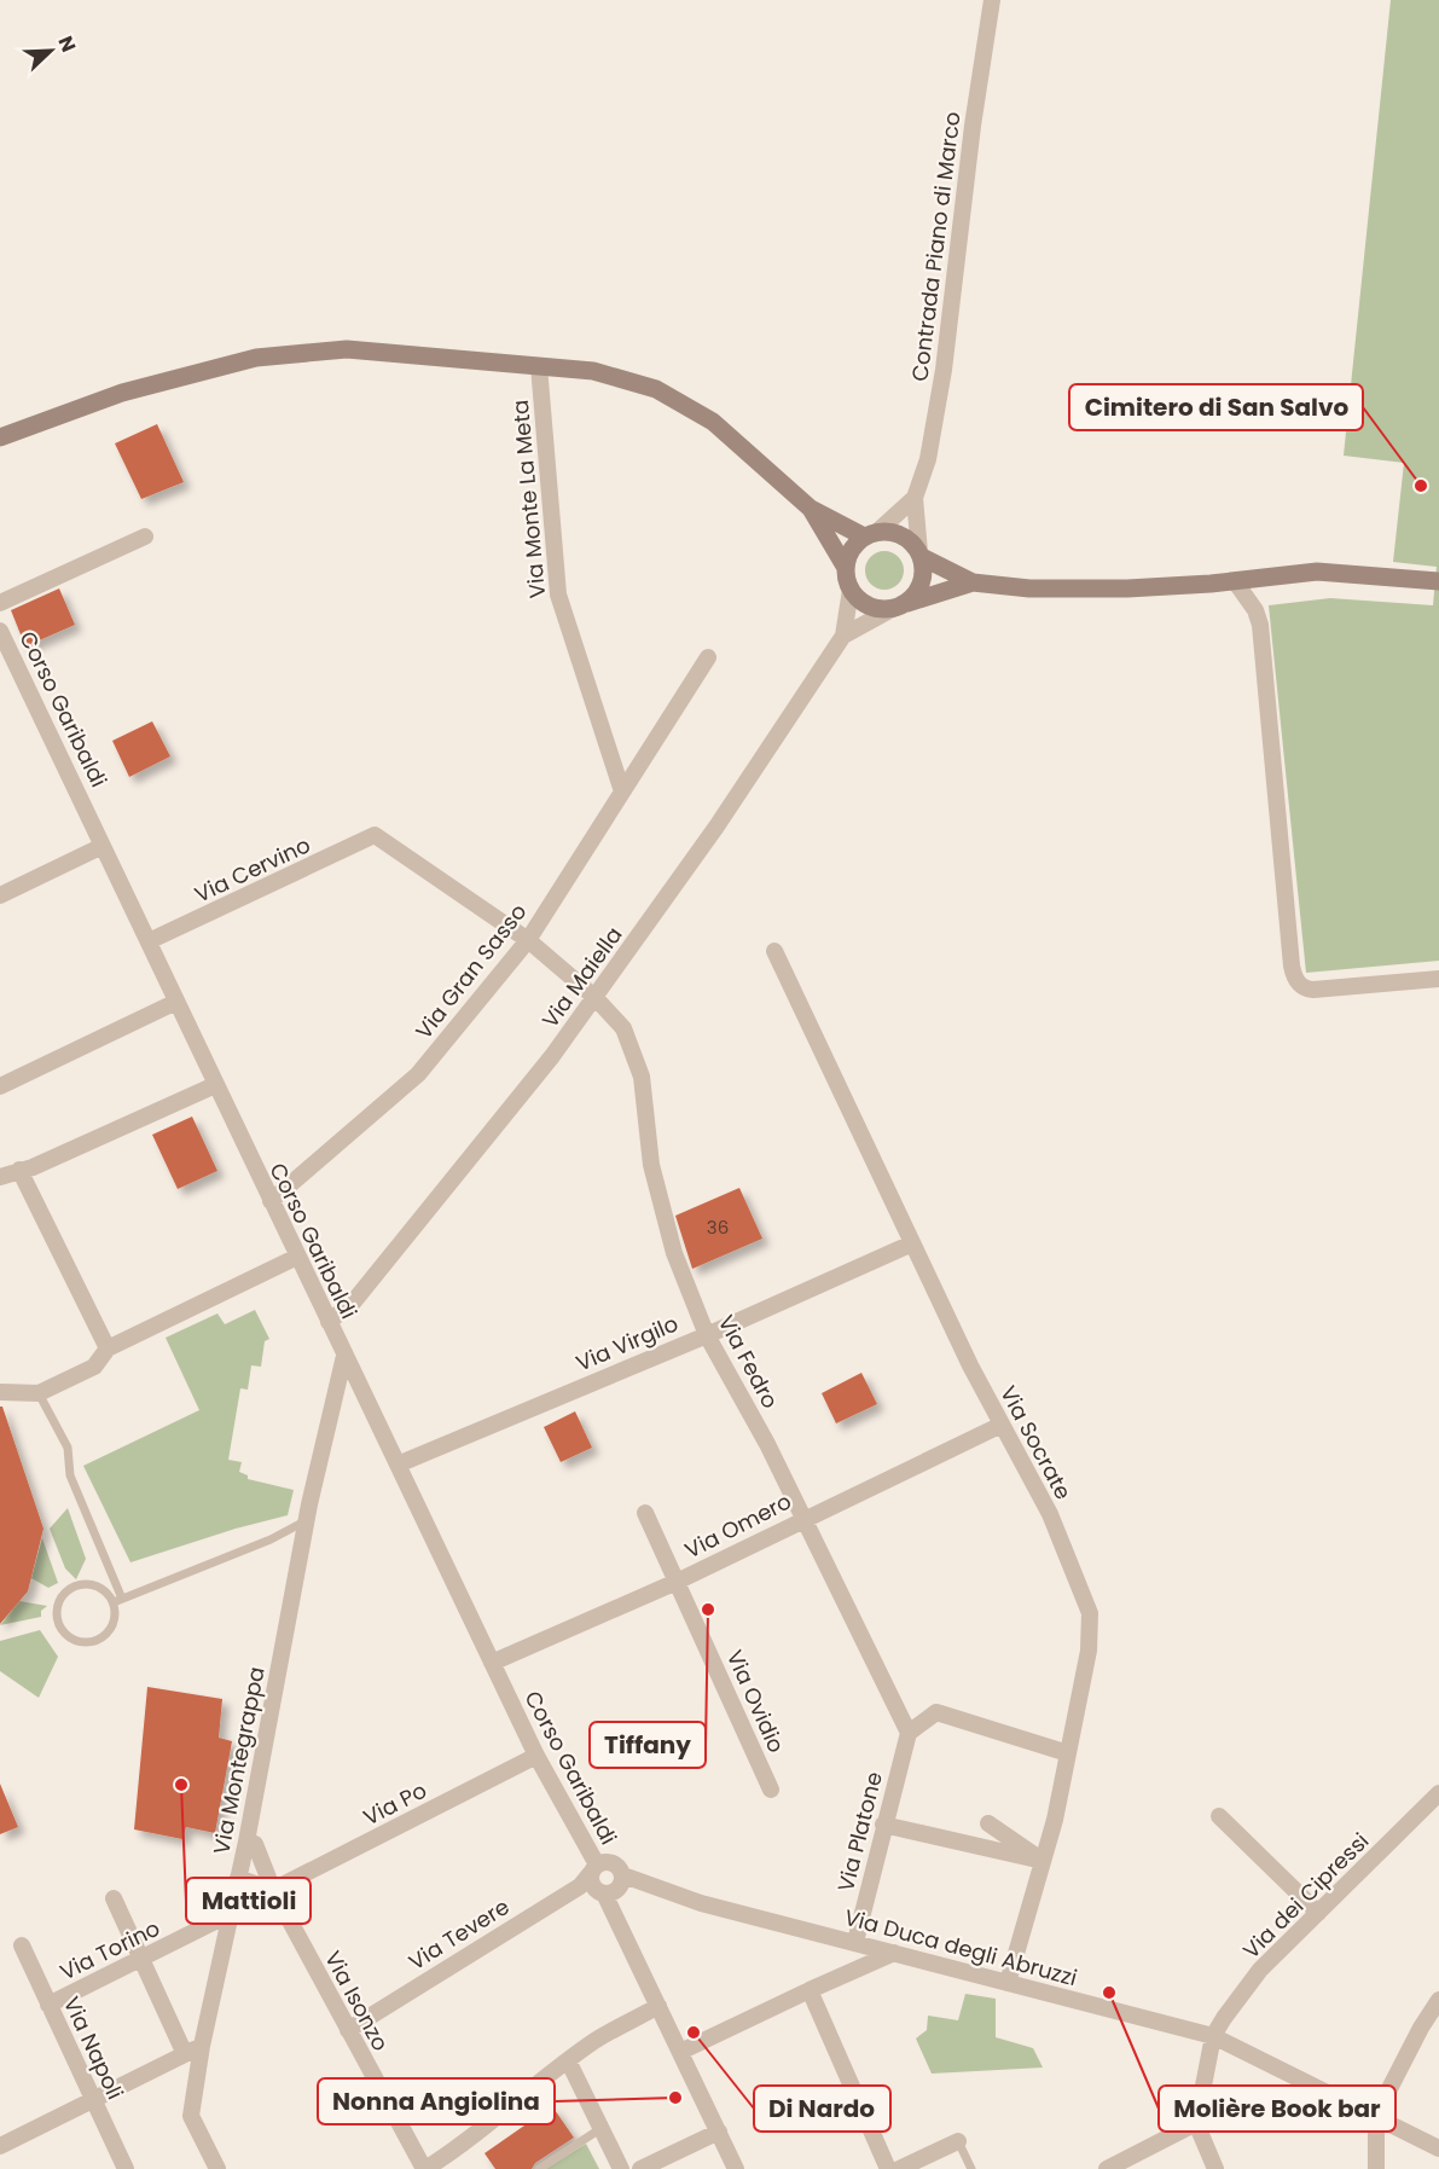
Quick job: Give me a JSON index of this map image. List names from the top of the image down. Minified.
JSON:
{"streets":{"street":["Contrada Piano di Marco","Via Monte La Meta","Corso Garibaldi","Via Cervino","Via Gran Sasso","Via Maiella","Via Virgilo","Via Fedro","Via Socrate","Via Omero","Via Ovidio","Via Montegrappa","Via Po","Via Platone","Via dei Cipressi","Via Tevere","Via Duca degli Abruzzi","Via Torino","Via Isonzo","Via Napoli"]},"crossings":[["Via Monte La Meta","Via Gran Sasso"],["Corso Garibaldi","Via Cervino"],["Corso Garibaldi","Via Gran Sasso"],["Corso Garibaldi","Via Maiella"],["Corso Garibaldi","Via Virgilo"],["Corso Garibaldi","Via Omero"],["Corso Garibaldi","Via Montegrappa"],["Corso Garibaldi","Via Po"],["Corso Garibaldi","Via Tevere"],["Corso Garibaldi","Via Duca degli Abruzzi"],["Via Cervino","Via Fedro"],["Via Gran Sasso","Via Fedro"],["Via Maiella","Via Fedro"],["Via Virgilo","Via Fedro"],["Via Virgilo","Via Socrate"],["Via Fedro","Via Omero"],["Via Fedro","Via Platone"],["Via Socrate","Via Omero"],["Via Socrate","Via Duca degli Abruzzi"],["Via Omero","Via Ovidio"],["Via Montegrappa","Via Torino"],["Via Montegrappa","Via Isonzo"],["Via Po","Via Isonzo"],["Via Platone","Via Duca degli Abruzzi"],["Via dei Cipressi","Via Duca degli Abruzzi"],["Via Tevere","Via Duca degli Abruzzi"],["Via Tevere","Via Isonzo"],["Via Torino","Via Napoli"]],"places":["Cimitero di San Salvo","Tiffany","Mattioli","Molière Book bar","Di Nardo","Nonna Angiolina"],"house_numbers":["36"],"north":"top right"}
